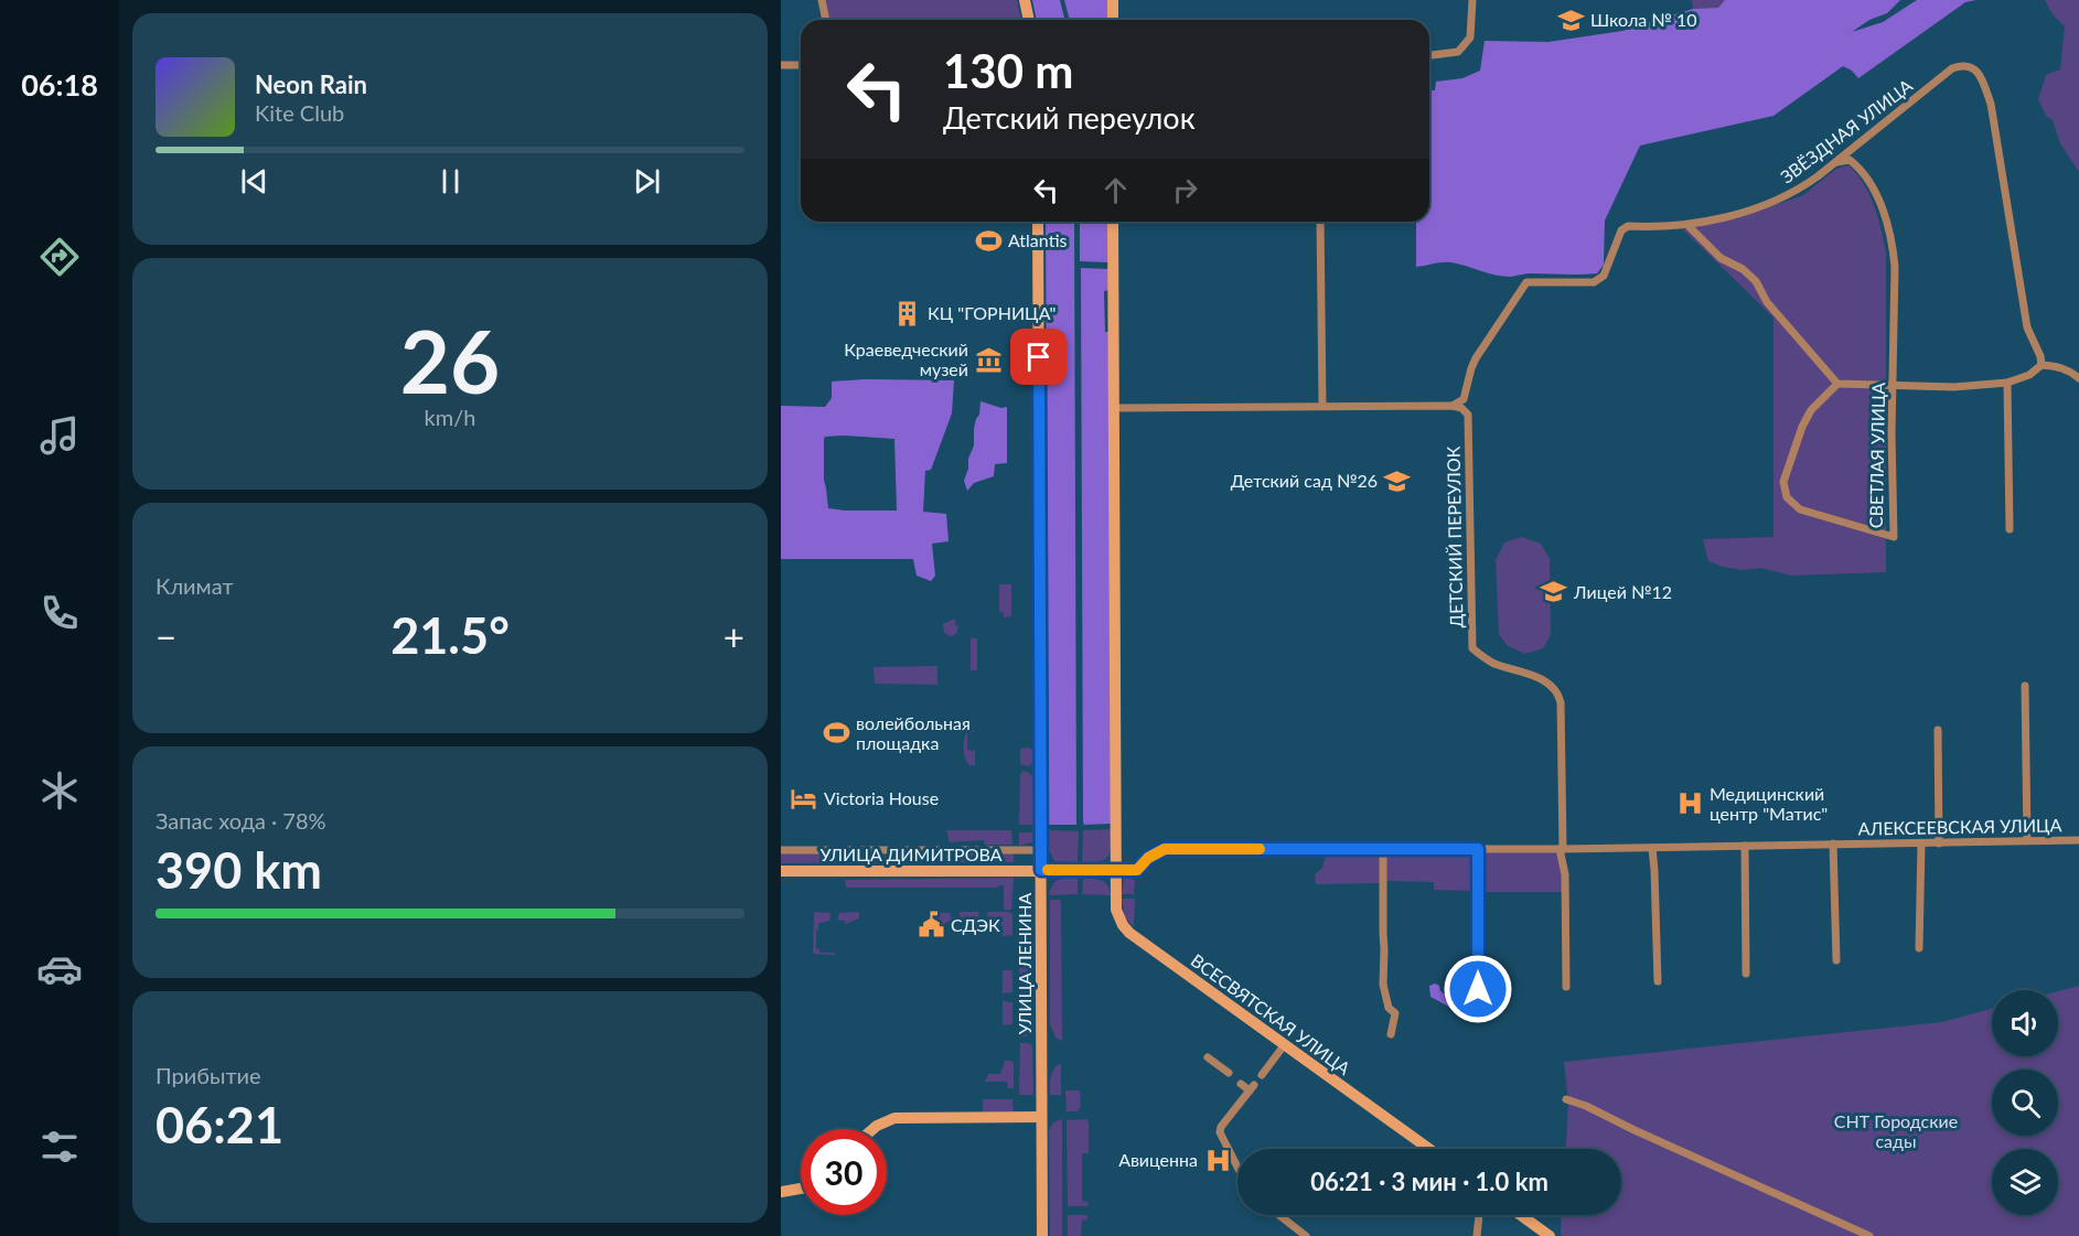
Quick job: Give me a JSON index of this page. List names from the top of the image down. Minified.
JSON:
{"streets":{"street":["ЗВЁЗДНАЯ УЛИЦА","СВЕТЛАЯ УЛИЦА","ДЕТСКИЙ ПЕРЕУЛОК","АЛЕКСЕЕВСКАЯ УЛИЦА","УЛИЦА ДИМИТРОВА","УЛИЦА ЛЕНИНА","ВСЕСВЯТСКАЯ УЛИЦА"]},"crossings":[["ЗВЁЗДНАЯ УЛИЦА","СВЕТЛАЯ УЛИЦА"],["ЗВЁЗДНАЯ УЛИЦА","ДЕТСКИЙ ПЕРЕУЛОК"],["ДЕТСКИЙ ПЕРЕУЛОК","АЛЕКСЕЕВСКАЯ УЛИЦА"],["УЛИЦА ДИМИТРОВА","УЛИЦА ЛЕНИНА"],["УЛИЦА ДИМИТРОВА","ВСЕСВЯТСКАЯ УЛИЦА"]],"parks":["СНТ Городские сады"],"places":{"school or university":["Школа № 10","Детский сад №26","Лицей №12"],"sports":["Atlantis","волейбольная площадка"],"building":["КЦ \"ГОРНИЦА\""],"museum":["Краеведческий музей"],"hotel":["Victoria House"],"hospital":["Медицинский центр \"Матис\"","Авиценна"],"public building":["СДЭК"]},"page":{"tabs":"06:18","turn":["130 m","Детский переулок"],"song":["Neon Rain","Kite Club"],"tile":[["26","km/h"],"Климат",["Запас хода · 78%","390 km"],["Прибытие","06:21"]],"heat":["−","21.5°","+"],"limit":"30","trip":"06:21 · 3 мин · 1.0 km"}}
